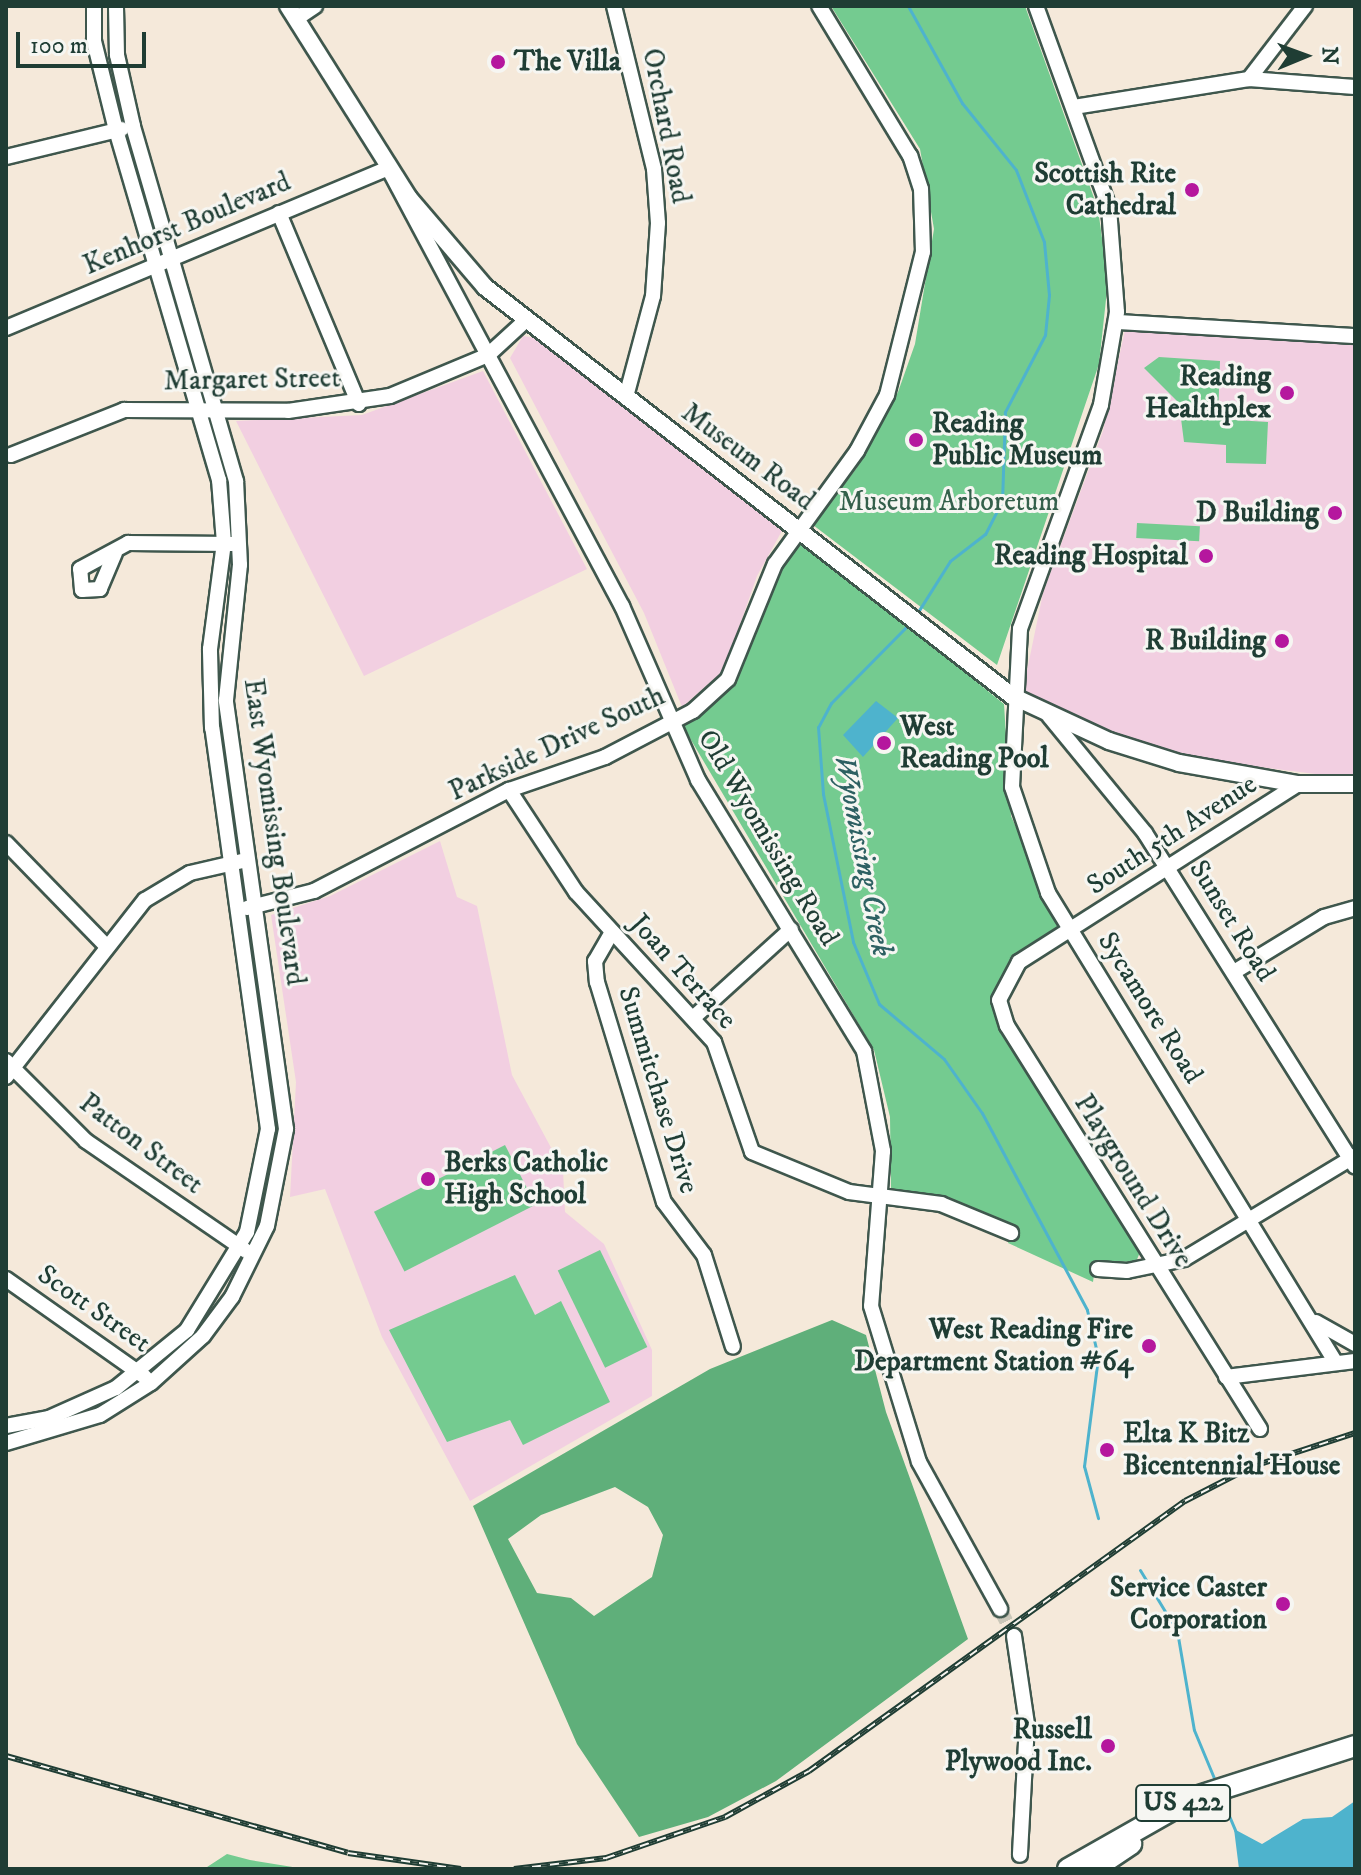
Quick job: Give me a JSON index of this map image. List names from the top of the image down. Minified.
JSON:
{"streets":{"highway":["US 422"],"main road":["Museum Road","South 5th Avenue"],"street":["Orchard Road","Kenhorst Boulevard","Margaret Street","Parkside Drive South","East Wyomissing Boulevard","Old Wyomissing Road","Sunset Road","Joan Terrace","Sycamore Road","Summitchase Drive","Patton Street","Playground Drive","Scott Street"]},"crossings":[["Orchard Road","Museum Road"],["Kenhorst Boulevard","Museum Road"],["Kenhorst Boulevard","East Wyomissing Boulevard"],["Kenhorst Boulevard","Old Wyomissing Road"],["Margaret Street","Museum Road"],["Margaret Street","East Wyomissing Boulevard"],["Margaret Street","Old Wyomissing Road"],["Museum Road","Parkside Drive South"],["Museum Road","South 5th Avenue"],["Museum Road","Old Wyomissing Road"],["Museum Road","Sunset Road"],["Museum Road","Sycamore Road"],["Parkside Drive South","East Wyomissing Boulevard"],["Parkside Drive South","Old Wyomissing Road"],["Parkside Drive South","Joan Terrace"],["East Wyomissing Boulevard","Patton Street"],["East Wyomissing Boulevard","Scott Street"],["South 5th Avenue","Sunset Road"],["South 5th Avenue","Sycamore Road"],["South 5th Avenue","Playground Drive"],["Old Wyomissing Road","Joan Terrace"],["Joan Terrace","Summitchase Drive"]],"water":["Wyomissing Creek"],"parks":["Museum Arboretum"],"places":["The Villa","Scottish Rite Cathedral","Reading Healthplex","Reading Public Museum","D Building","Reading Hospital","R Building","West Reading Pool","Berks Catholic High School","West Reading Fire Department Station #64","Elta K Bitz Bicentennial House","Service Caster Corporation","Russell Plywood Inc."],"scale_bar":"100 m","north":"right"}
